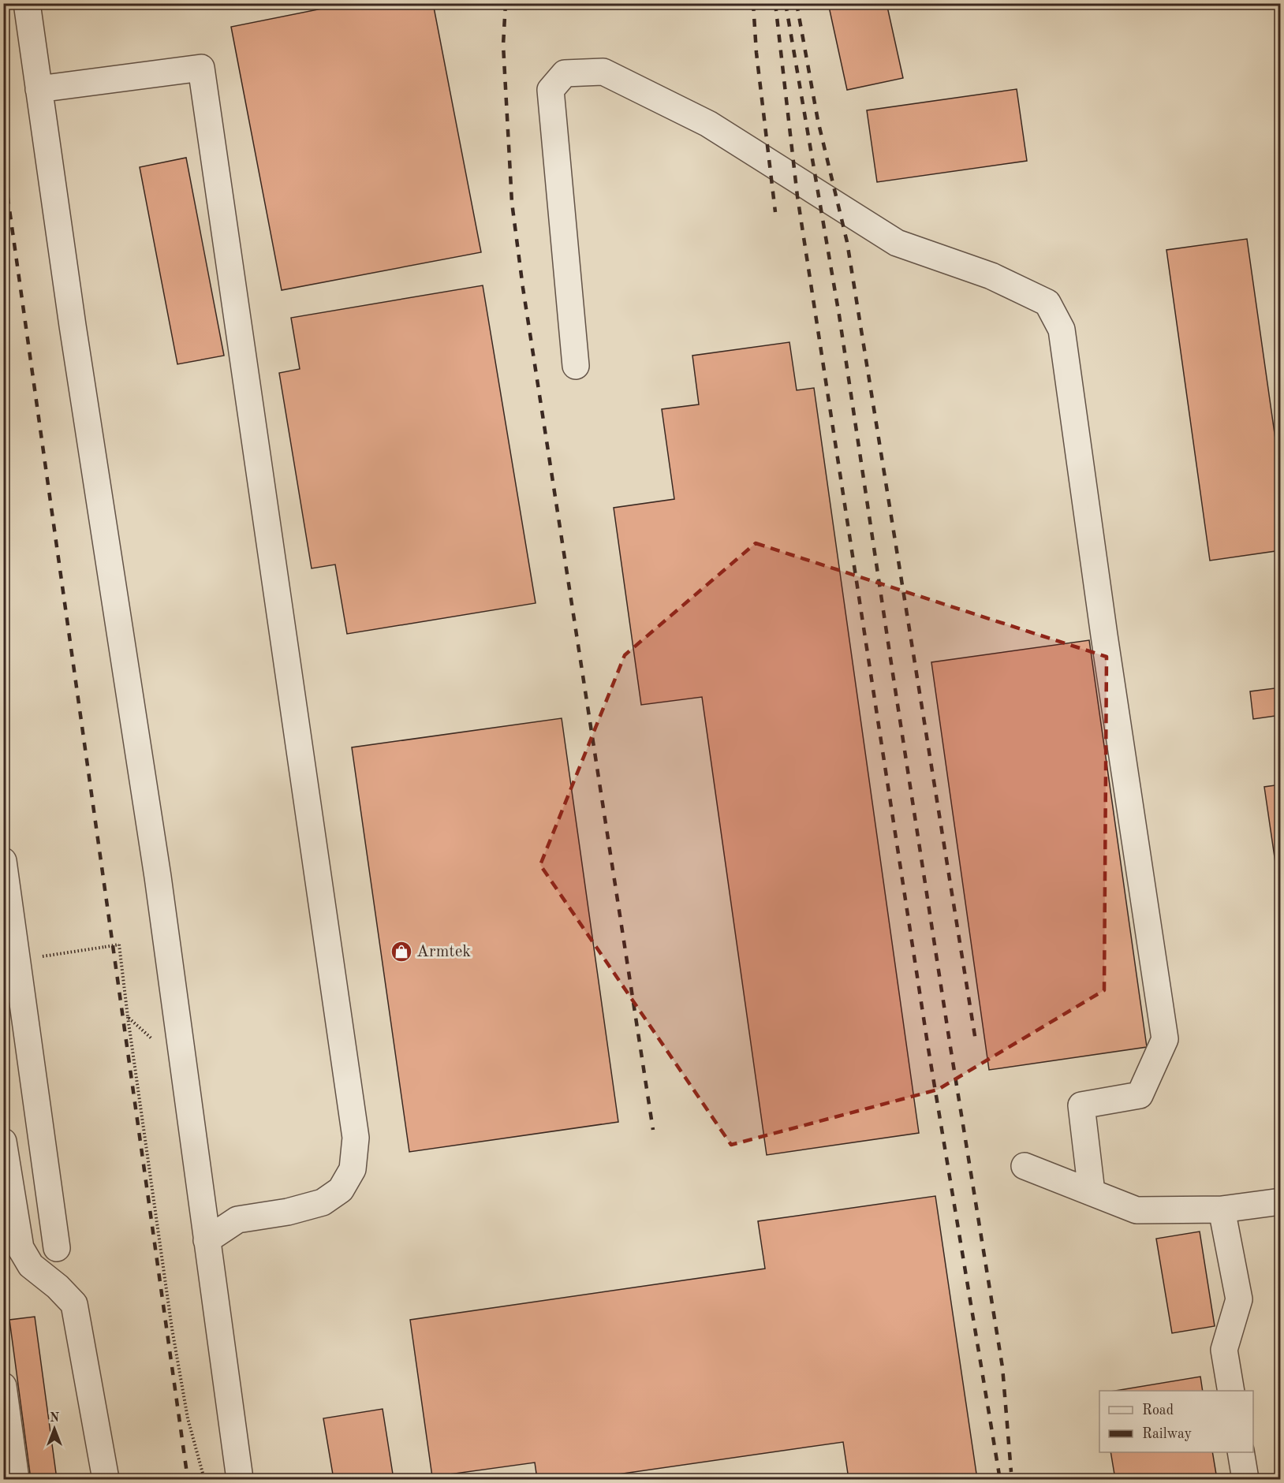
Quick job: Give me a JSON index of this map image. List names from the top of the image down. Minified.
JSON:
{"places":{"shop":["Armtek"]},"legend":["Road","Railway"],"north":"top"}
